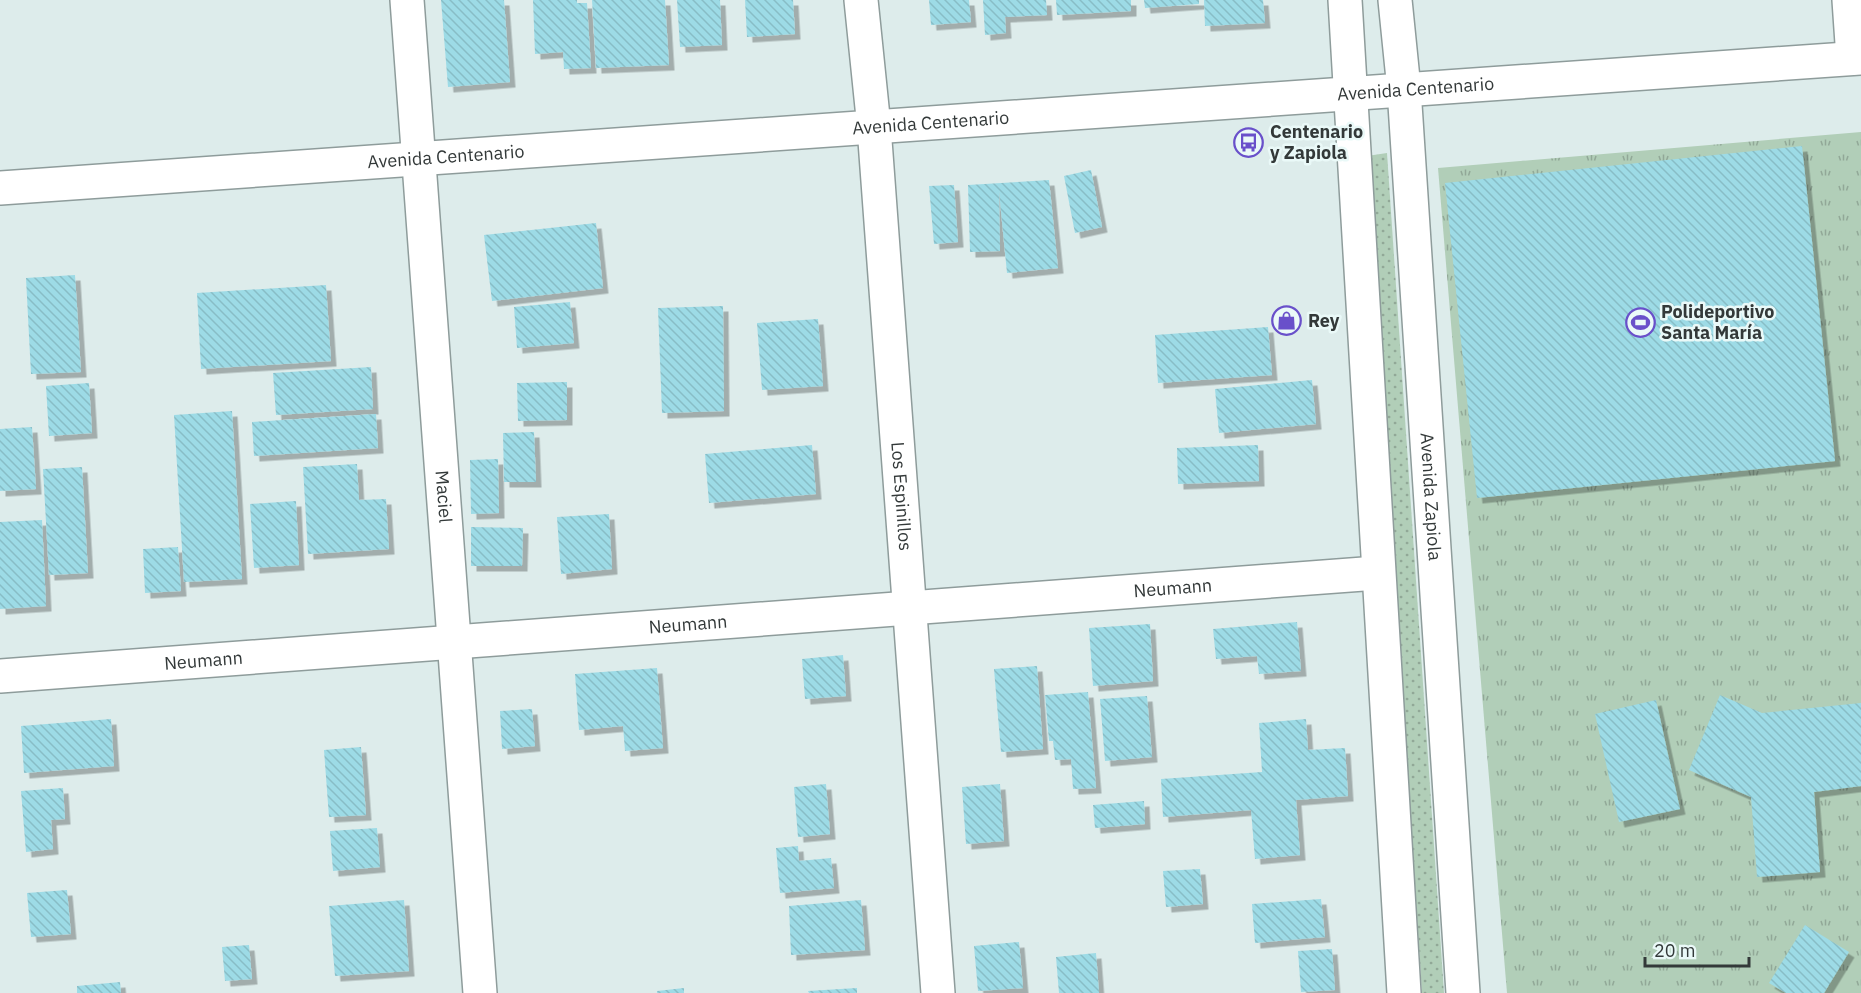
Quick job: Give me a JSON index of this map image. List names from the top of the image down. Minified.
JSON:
{"streets":{"main road":["Avenida Centenario","Maciel","Los Espinillos","Avenida Zapiola","Neumann"]},"crossings":[["Avenida Centenario","Maciel"],["Avenida Centenario","Los Espinillos"],["Avenida Centenario","Avenida Zapiola"],["Maciel","Neumann"],["Los Espinillos","Neumann"]],"places":{"bus stop":["Centenario y Zapiola"],"shop":["Rey"],"sports":["Polideportivo Santa María"]},"scale_bar":"20 m"}
